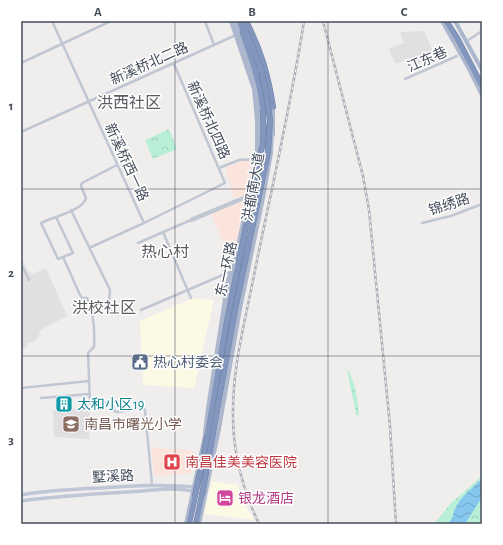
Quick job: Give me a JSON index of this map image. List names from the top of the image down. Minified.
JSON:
{"streets":{"highway":["东一环路"],"main road":["洪都南大道"],"street":["江东巷","新溪桥北二路","新溪桥北四路","新溪桥西一路","锦绣路","墅溪路"]},"crossings":[["新溪桥北二路","新溪桥北四路"],["新溪桥北二路","新溪桥西一路"],["新溪桥北二路","洪都南大道"],["新溪桥北二路","东一环路"],["新溪桥北四路","新溪桥西一路"],["洪都南大道","东一环路"],["洪都南大道","墅溪路"]],"districts":["洪西社区","热心村","洪校社区"],"places":{"public building":["热心村委会"],"building":["太和小区19"],"school or university":["南昌市曙光小学"],"hospital":["南昌佳美美容医院"],"hotel":["银龙酒店"]},"grid":{"columns":["A","B","C"],"rows":["1","2","3"]}}
